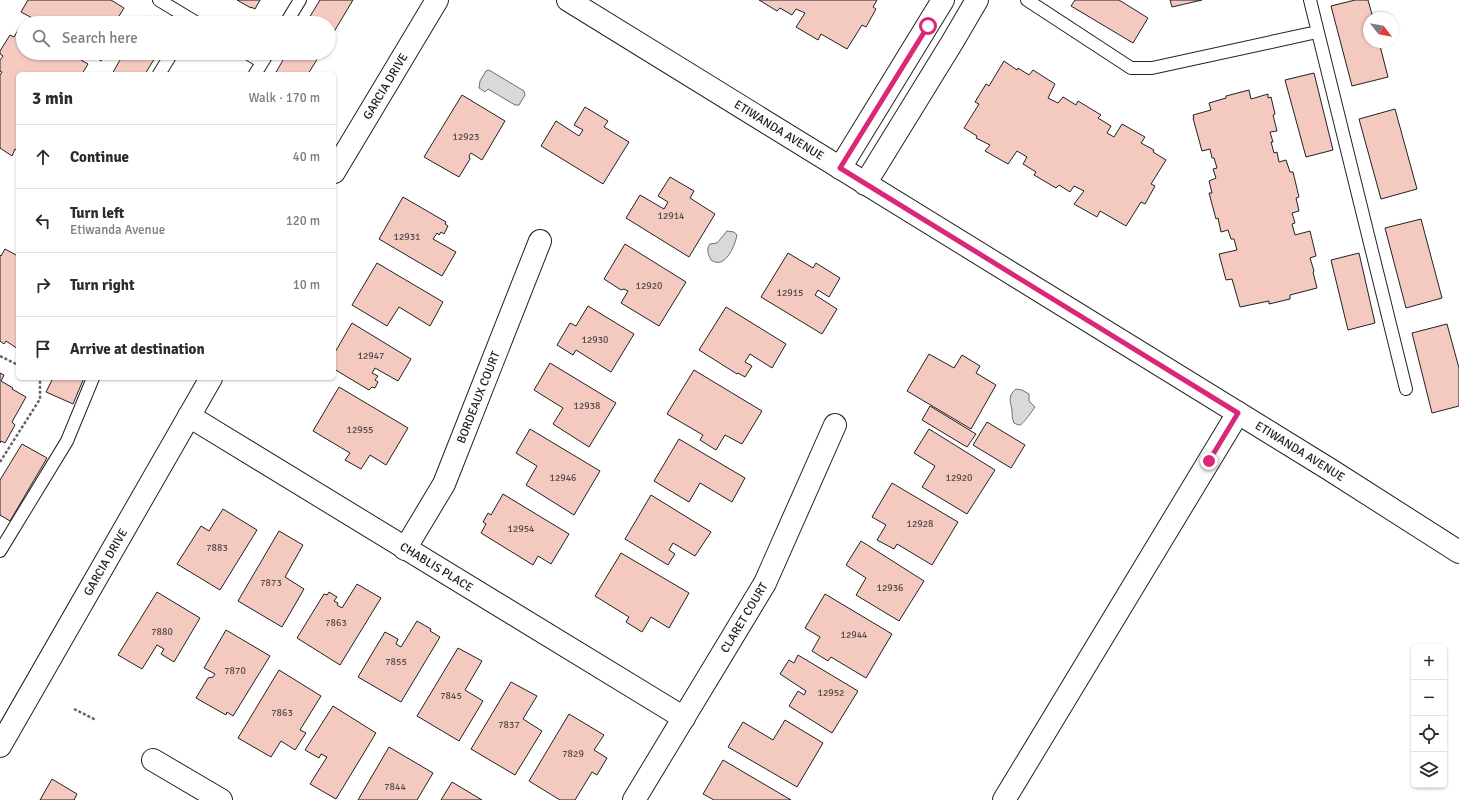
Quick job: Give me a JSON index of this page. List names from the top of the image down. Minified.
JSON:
{"streets":{"street":["GARCIA DRIVE","ETIWANDA AVENUE","BORDEAUX COURT","CHABLIS PLACE","CLARET COURT"]},"crossings":[["GARCIA DRIVE","CHABLIS PLACE"],["BORDEAUX COURT","CHABLIS PLACE"],["CHABLIS PLACE","CLARET COURT"]],"house_numbers":["12923","12914","12931","12920","12915","12930","12947","12938","12955","12946","12920","12928","12954","7883","7873","12936","7863","7880","12944","7855","7870","12952","7845","7863","7837","7829","7844"],"north":"bottom right","page":{"search":"Search here","heading":["3 min","Walk · 170 m"],"list":[["Continue","40 m"],["Turn left","Etiwanda Avenue","120 m"],["Turn right","10 m"],"Arrive at destination"],"map_buttons":["+","−"]}}
